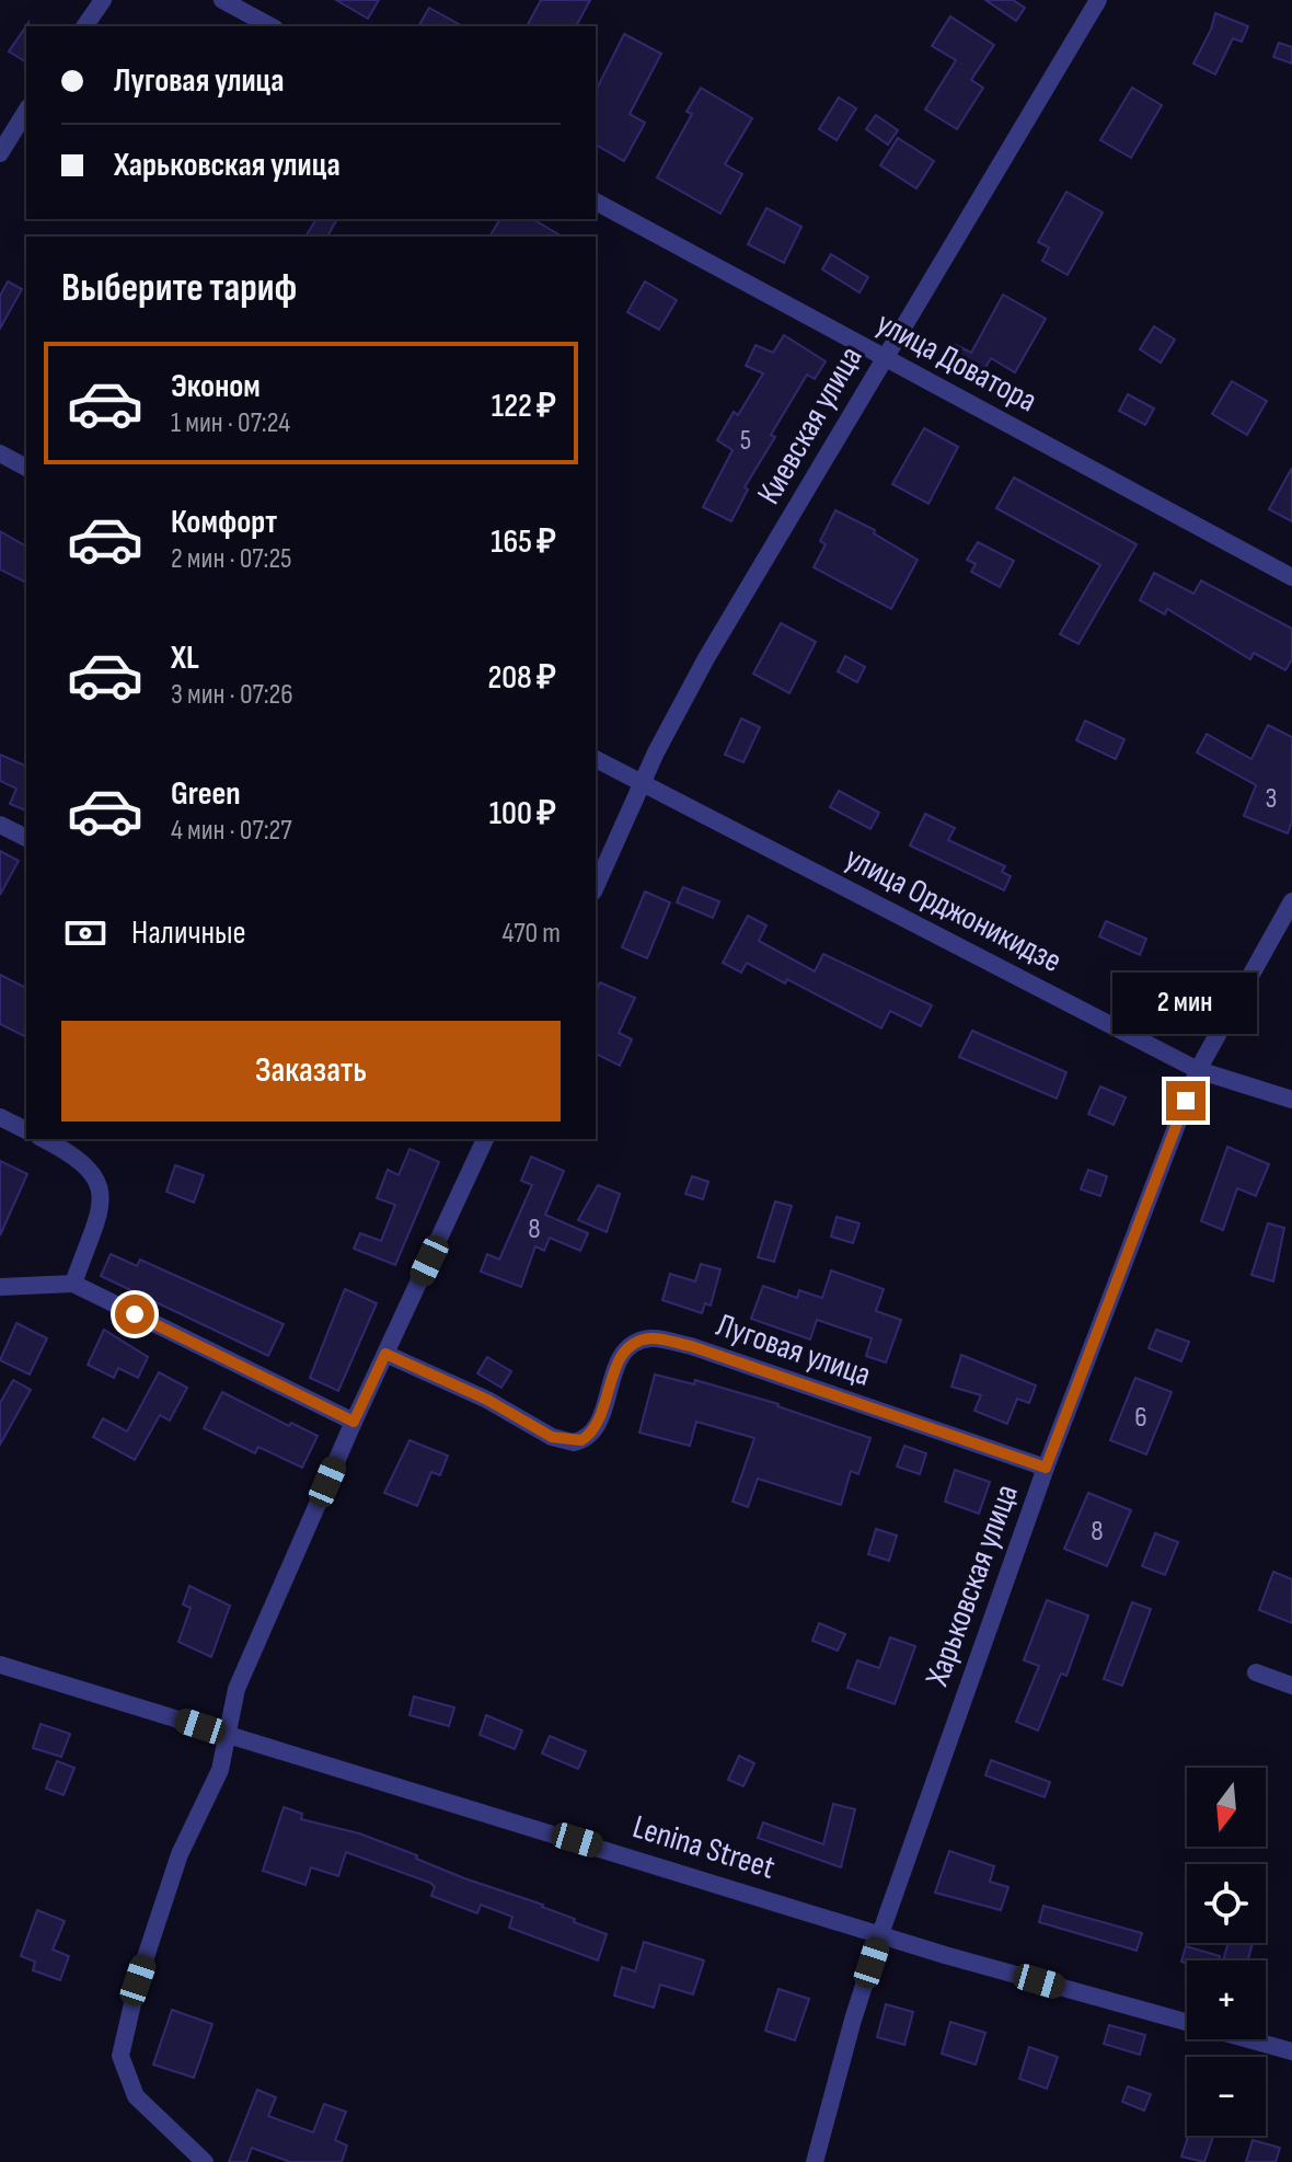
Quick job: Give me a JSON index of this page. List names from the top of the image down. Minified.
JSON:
{"streets":{"street":["улица Доватора","Киевская улица","улица Орджоникидзе","Луговая улица","Харьковская улица","Lenina Street"]},"crossings":[["улица Доватора","Киевская улица"],["Киевская улица","улица Орджоникидзе"],["улица Орджоникидзе","Харьковская улица"],["Луговая улица","Харьковская улица"],["Харьковская улица","Lenina Street"]],"house_numbers":["5","3","8","6","8"],"north":"bottom","page":{"banner":["Луговая улица","Харьковская улица"],"heading":"Выберите тариф","list":[{"name":"Эконом","note":"1 мин · 07:24","value":"122 ₽"},{"name":"Комфорт","note":"2 мин · 07:25","value":"165 ₽"},{"name":"XL","note":"3 мин · 07:26","value":"208 ₽"},{"name":"Green","note":"4 мин · 07:27","value":"100 ₽"}],"pay":["Наличные","470 m"],"bubble":"2 мин","buttons":"Заказать","map_buttons":["+","−"]}}
